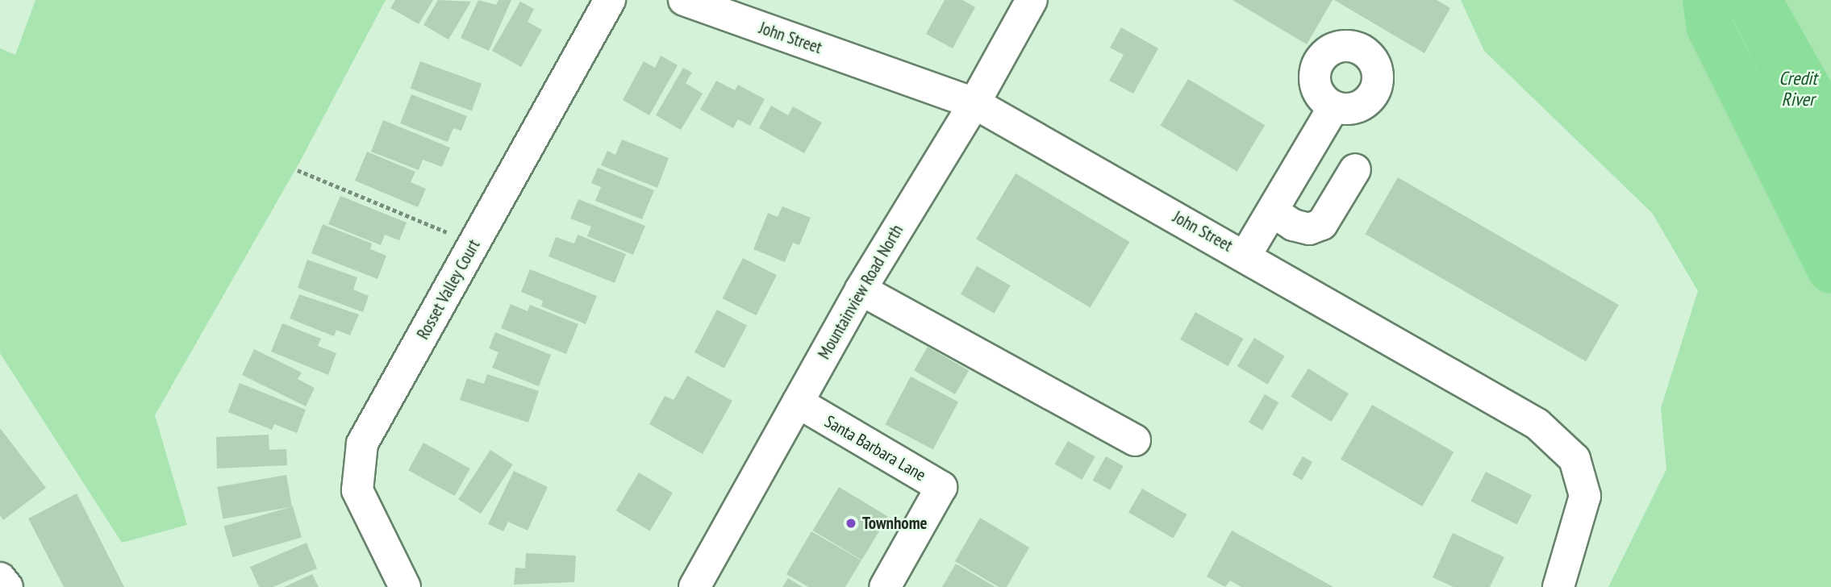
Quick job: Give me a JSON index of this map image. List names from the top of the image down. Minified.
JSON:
{"streets":{"street":["John Street","Rosset Valley Court","Mountainview Road North","Santa Barbara Lane"]},"crossings":[["John Street","Mountainview Road North"],["Mountainview Road North","Santa Barbara Lane"]],"water":["Credit River"],"places":["Townhome"]}
